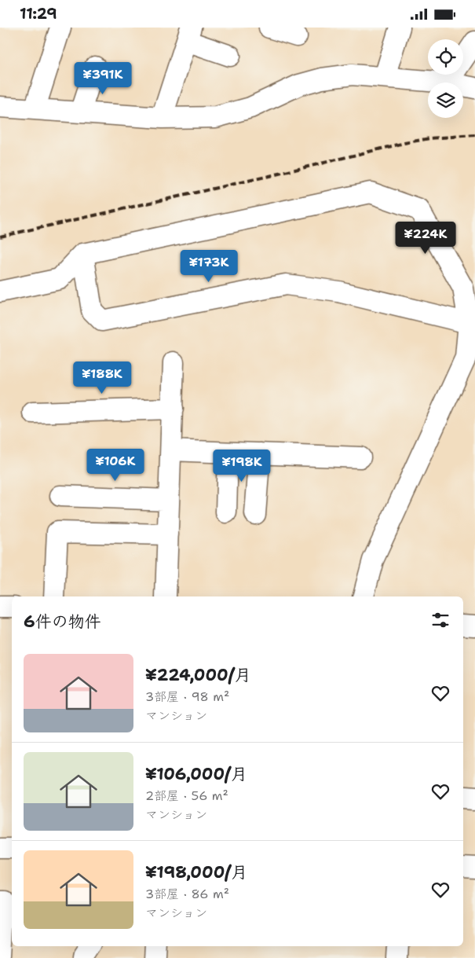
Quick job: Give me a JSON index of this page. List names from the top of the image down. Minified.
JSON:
{"page":{"status":"11:29","price":["¥391K","¥224K","¥173K","¥188K","¥106K","¥198K"],"heading":"6件の物件","list":[{"name":"¥224,000/月","note":"3部屋 · 98 m² · マンション"},{"name":"¥106,000/月","note":"2部屋 · 56 m² · マンション"},{"name":"¥198,000/月","note":"3部屋 · 86 m² · マンション"}]}}
